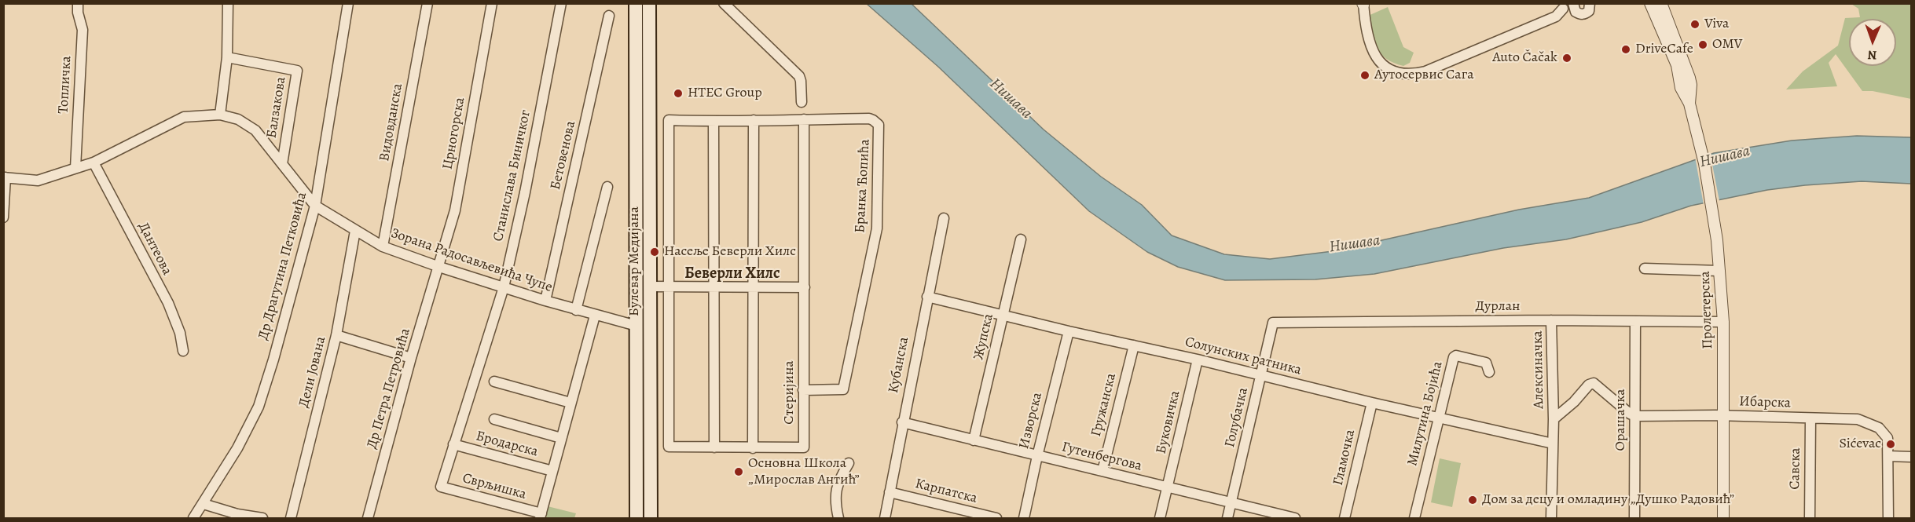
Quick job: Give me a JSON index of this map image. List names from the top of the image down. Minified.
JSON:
{"streets":{"main road":["Булевар Медијана"],"street":["Топличка","Балзакова","Видовданска","Црногорска","Бетовенова","Станислава Биничког","Бранка Ћопића","Дантеова","Зорана Радосављевића Чупе","Др Драгутина Петковића","Дурлан","Пролетерска","Жупска","Солунских ратника","Кубанска","Алексиначка","Дели Јована","Др Петра Петровића","Стеријина","Ибарска","Гружанска","Милутина Бојића","Голубачка","Орашачка","Изворска","Буковичка","Бродарска","Гутенбергова","Гламочка","Савска","Сврљишка","Карпатска"]},"crossings":[["Топличка","Зорана Радосављевића Чупе"],["Балзакова","Зорана Радосављевића Чупе"],["Видовданска","Зорана Радосављевића Чупе"],["Црногорска","Зорана Радосављевића Чупе"],["Црногорска","Др Петра Петровића"],["Бетовенова","Зорана Радосављевића Чупе"],["Станислава Биничког","Зорана Радосављевића Чупе"],["Станислава Биничког","Бродарска"],["Станислава Биничког","Сврљишка"],["Бранка Ћопића","Стеријина"],["Дантеова","Зорана Радосављевића Чупе"],["Зорана Радосављевића Чупе","Булевар Медијана"],["Зорана Радосављевића Чупе","Др Драгутина Петковића"],["Зорана Радосављевића Чупе","Дели Јована"],["Зорана Радосављевића Чупе","Др Петра Петровића"],["Дурлан","Пролетерска"],["Дурлан","Алексиначка"],["Дурлан","Голубачка"],["Дурлан","Орашачка"],["Пролетерска","Ибарска"],["Жупска","Солунских ратника"],["Жупска","Гутенбергова"],["Солунских ратника","Кубанска"],["Солунских ратника","Алексиначка"],["Солунских ратника","Гружанска"],["Солунских ратника","Милутина Бојића"],["Солунских ратника","Голубачка"],["Солунских ратника","Изворска"],["Солунских ратника","Буковичка"],["Солунских ратника","Гламочка"],["Кубанска","Гутенбергова"],["Кубанска","Карпатска"],["Алексиначка","Ибарска"],["Алексиначка","Орашачка"],["Ибарска","Орашачка"],["Ибарска","Савска"],["Гружанска","Гутенбергова"],["Голубачка","Гутенбергова"],["Изворска","Гутенбергова"],["Буковичка","Гутенбергова"]],"districts":["Беверли Хилс"],"water":["Нишава"],"places":["Viva","OMV","DriveCafe","Auto Čačak","Аутосервис Сага","HTEC Group","Насеље Беверли Хилс","Sićevac","Основна Школа „Мирослав Антић”","Дом за децу и омладину „Душко Радовић”"],"north":"bottom"}
